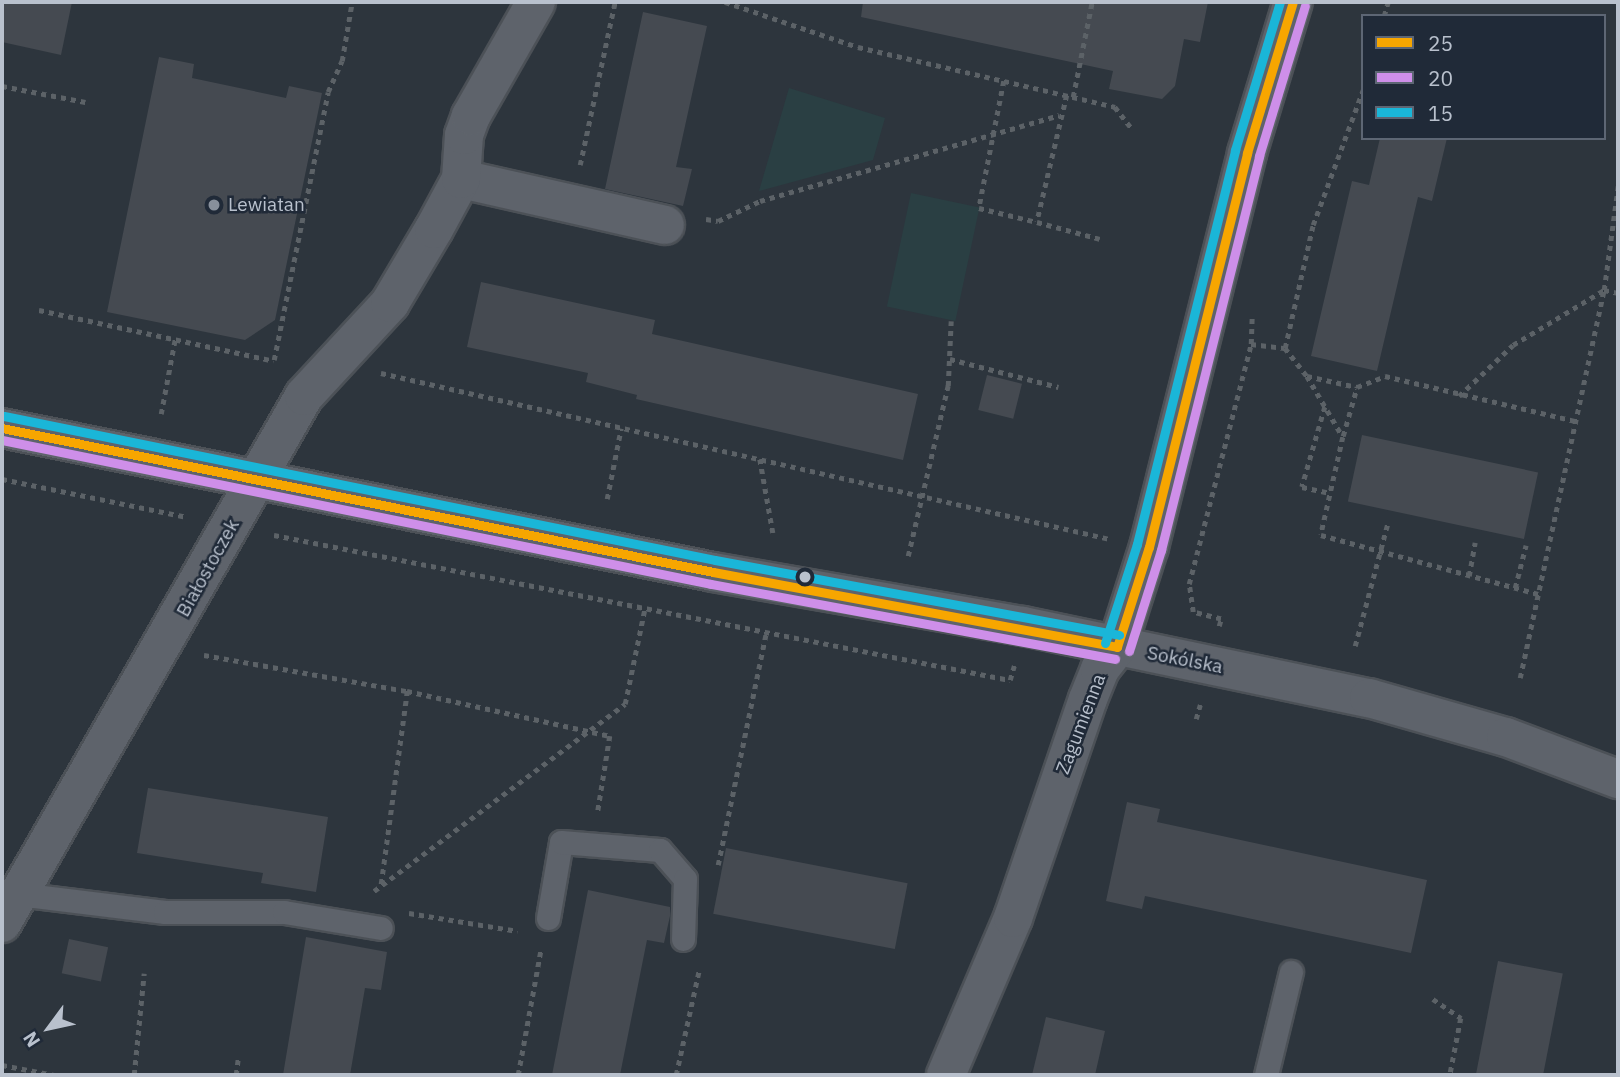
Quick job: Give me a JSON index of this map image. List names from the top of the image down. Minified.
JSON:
{"streets":{"street":["Białostoczek","Sokólska","Zagumienna"]},"crossings":[["Białostoczek","Sokólska"],["Sokólska","Zagumienna"]],"places":["Lewiatan"],"lines":["transit line 25","transit line 15","transit line 20"],"legend":["25","20","15"],"north":"bottom left"}
